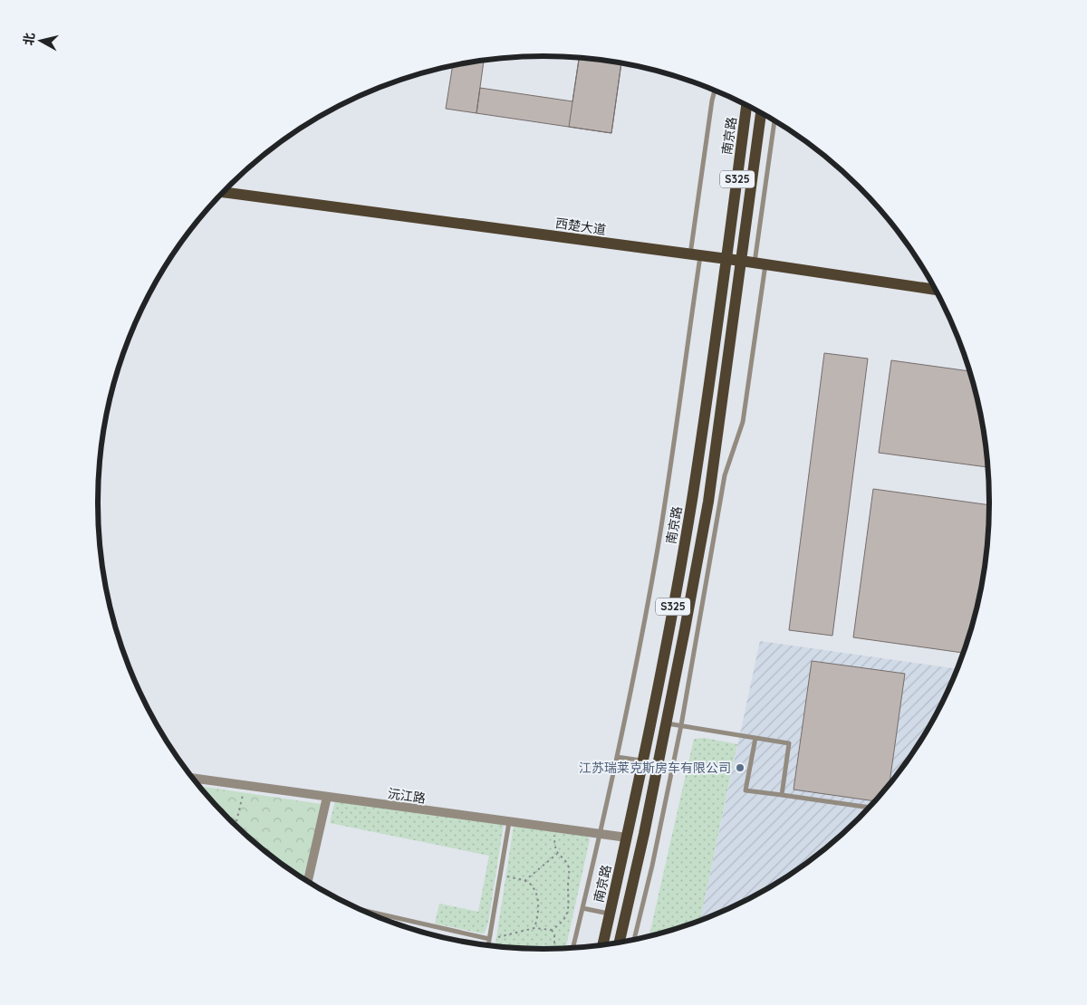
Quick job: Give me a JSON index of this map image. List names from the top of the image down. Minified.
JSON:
{"streets":{"main road":["南京路","S325","西楚大道"],"street":["沅江路"]},"crossings":[["南京路","西楚大道"],["南京路","沅江路"],["S325","西楚大道"]],"places":["江苏瑞莱克斯房车有限公司"],"north":"left"}
